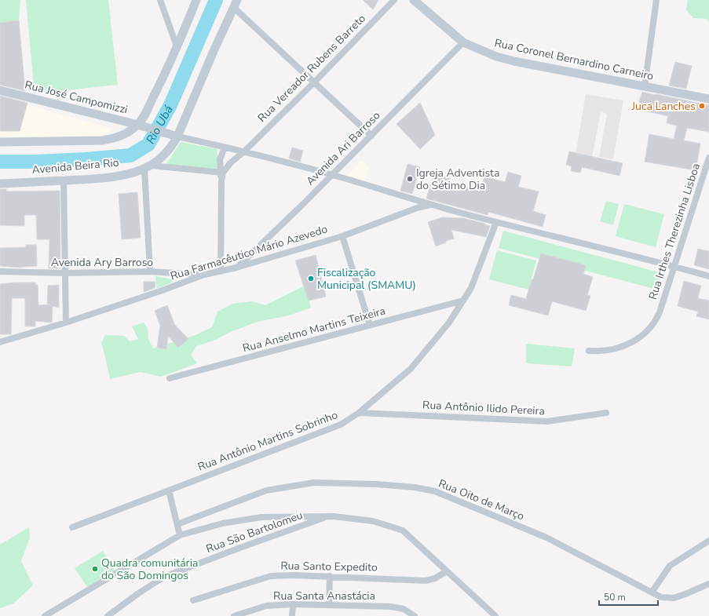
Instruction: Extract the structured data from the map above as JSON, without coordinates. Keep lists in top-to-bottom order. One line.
{"streets":{"main road":["Rua Coronel Bernardino Carneiro","Rua José Campomizzi","Avenida Beira Rio"],"street":["Rua Vereador Rubens Barreto","Avenida Ari Barroso","Rua Irthes Therezinha Lisboa","Rua Farmacêutico Mário Azevedo","Avenida Ary Barroso","Rua Anselmo Martins Teixeira","Rua Antônio Ilido Pereira","Rua Antônio Martins Sobrinho","Rua Oito de Março","Rua São Bartolomeu","Rua Santo Expedito","Rua Santa Anastácia"]},"crossings":[["Rua Coronel Bernardino Carneiro","Avenida Ari Barroso"],["Rua José Campomizzi","Avenida Beira Rio"],["Avenida Ari Barroso","Rua Farmacêutico Mário Azevedo"],["Rua Farmacêutico Mário Azevedo","Avenida Ary Barroso"],["Rua Anselmo Martins Teixeira","Rua Antônio Martins Sobrinho"],["Rua Antônio Ilido Pereira","Rua Antônio Martins Sobrinho"]],"water":["Rio Ubá"],"places":["Juca Lanches","Igreja Adventista do Sétimo Dia","Fiscalização Municipal (SMAMU)","Quadra comunitária do São Domingos"],"scale_bar":"50 m"}
